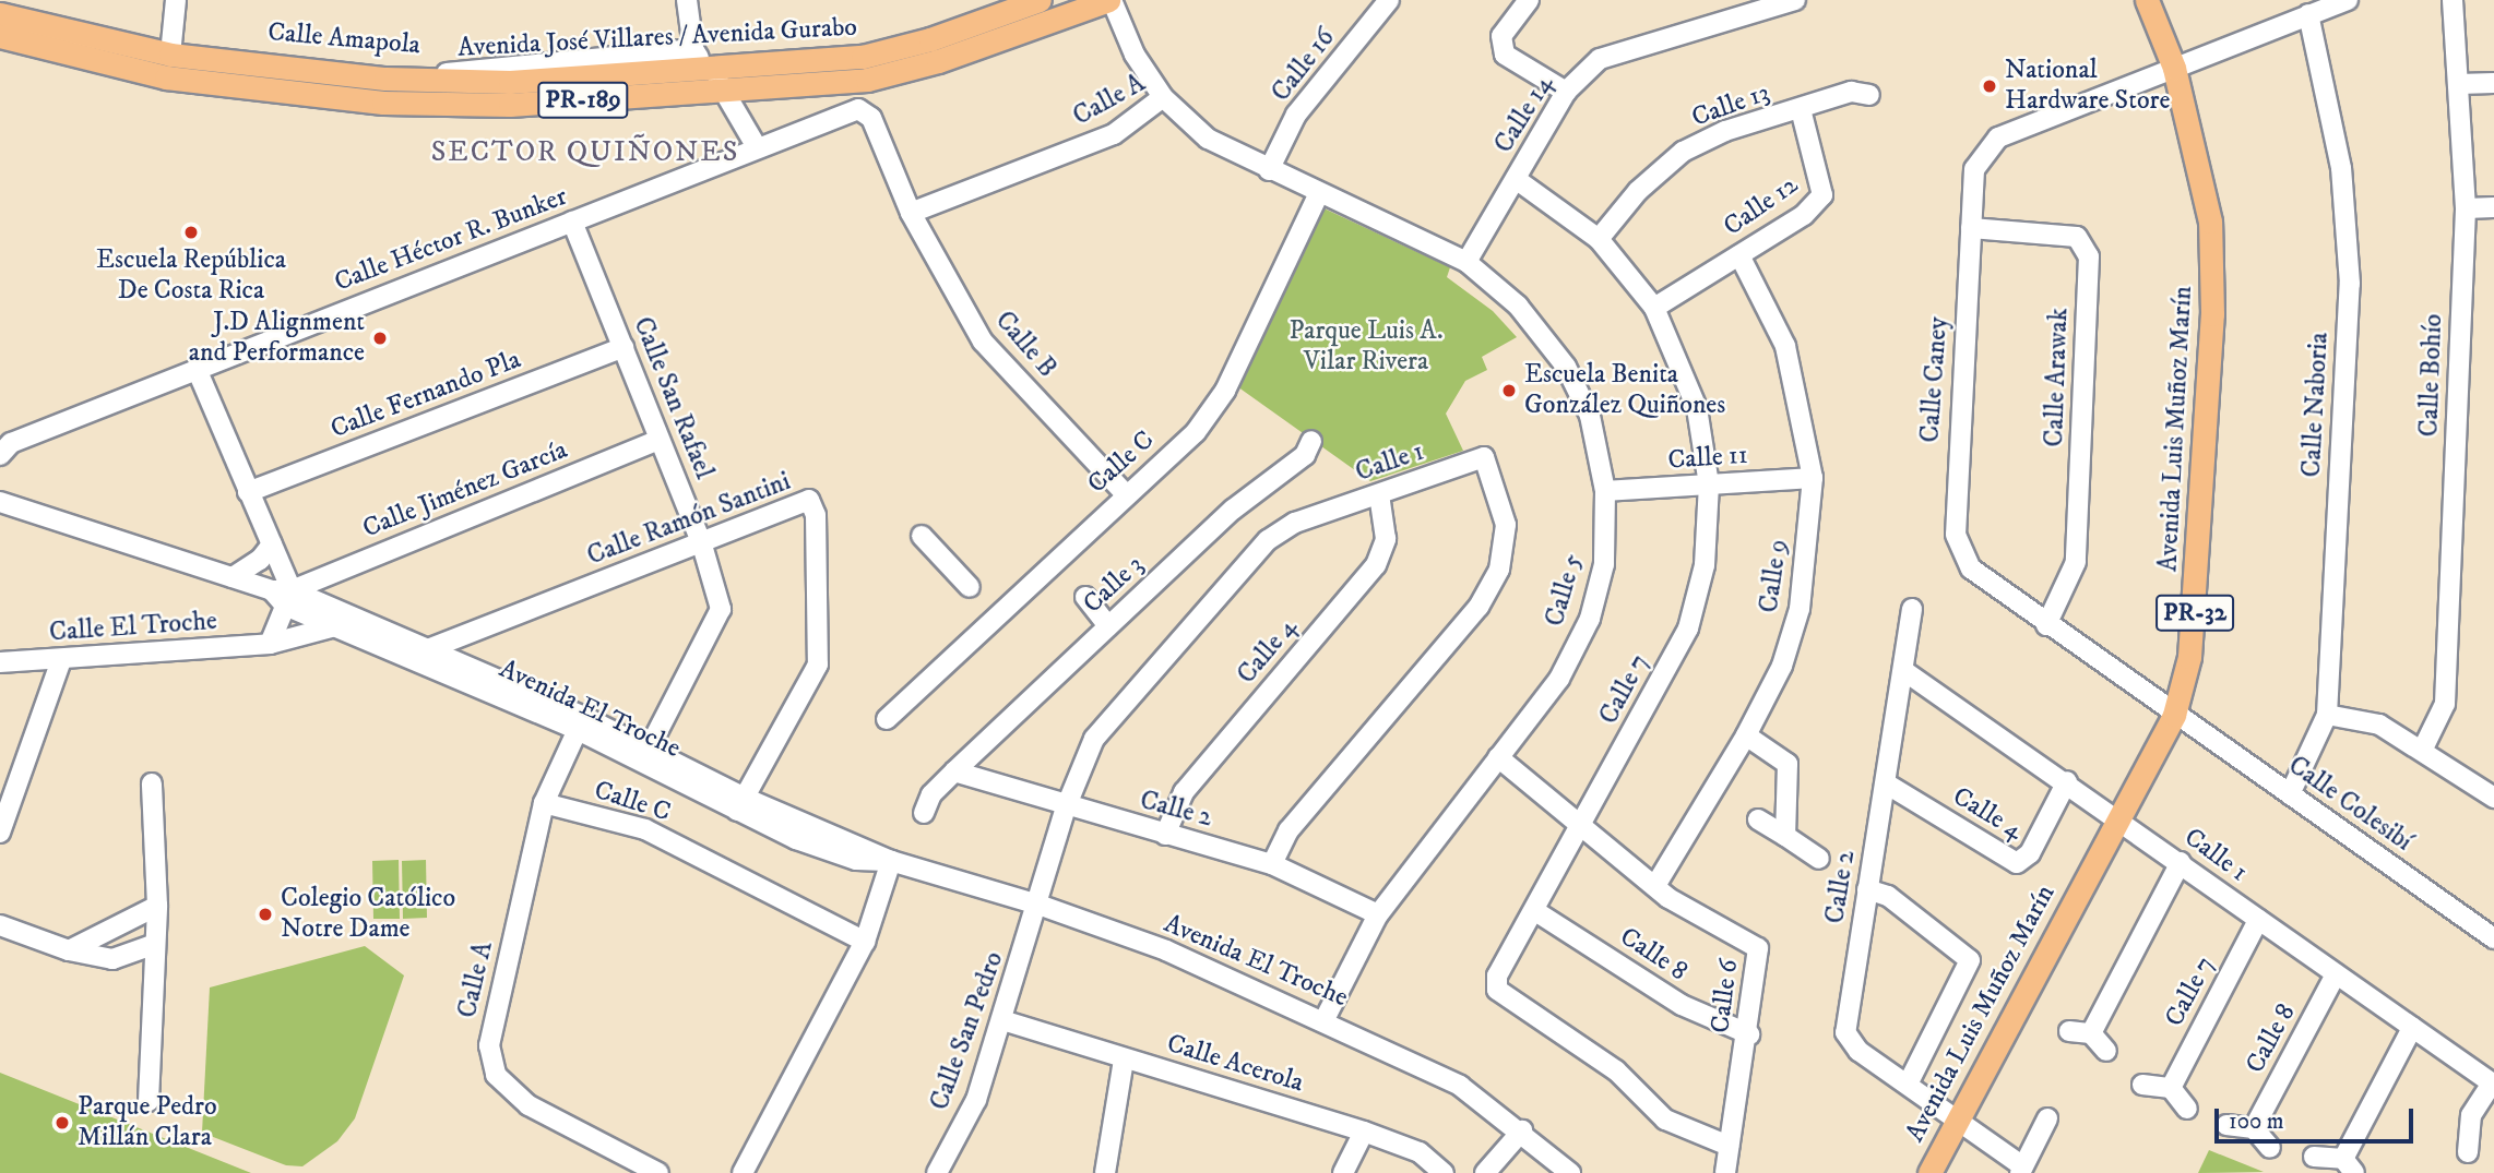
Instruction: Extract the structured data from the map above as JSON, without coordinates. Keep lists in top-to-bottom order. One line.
{"streets":{"main road":["Avenida José Villares / Avenida Gurabo","PR-189","Avenida Luis Muñoz Marín","PR-32"],"street":["Calle Amapola","Calle 16","Calle A","Calle 13","Calle 14","Calle 12","Calle Héctor R. Bunker","Calle B","Calle Bohío","Calle Arawak","Calle Caney","Calle Fernando Pla","Calle San Rafael","Calle Naboria","Calle 11","Calle C","Calle 1","Calle Jiménez García","Calle Ramón Santini","Calle 9","Calle 3","Calle 5","Calle El Troche","Calle 4","Calle 7","Avenida El Troche","Calle Colesibí","Calle 2","Calle 8","Calle 6","Calle San Pedro","Calle Acerola"]},"crossings":[["Avenida José Villares / Avenida Gurabo","Calle Amapola"],["Calle 16","Calle A"],["Calle A","Calle Héctor R. Bunker"],["Calle A","Calle B"],["Calle A","Calle C"],["Calle A","Calle 5"],["Calle A","Avenida El Troche"],["Calle 13","Calle 12"],["Calle 13","Calle 7"],["Calle 14","Calle 5"],["Calle 14","Calle 7"],["Calle 12","Calle 9"],["Calle 12","Calle 7"],["Calle Héctor R. Bunker","Calle B"],["Calle Héctor R. Bunker","Calle San Rafael"],["Calle B","Calle C"],["Calle Arawak","Calle Caney"],["Calle Caney","Calle Naboria"],["Calle Caney","Avenida Luis Muñoz Marín"],["Calle Caney","Calle Colesibí"],["Calle Fernando Pla","Calle San Rafael"],["Calle San Rafael","Calle Jiménez García"],["Calle San Rafael","Calle Ramón Santini"],["Calle San Rafael","Avenida El Troche"],["Calle Naboria","Calle Colesibí"],["Avenida Luis Muñoz Marín","Calle 1"],["Avenida Luis Muñoz Marín","Calle Colesibí"],["Avenida Luis Muñoz Marín","Calle 2"],["Calle 11","Calle 9"],["Calle 11","Calle 5"],["Calle 11","Calle 7"],["Calle C","Calle 5"],["Calle 1","Calle 4"],["Calle 1","Calle 7"],["Calle 1","Avenida El Troche"],["Calle 1","Calle 2"],["Calle 1","Calle 8"],["Calle 1","Calle San Pedro"],["Calle Jiménez García","Avenida El Troche"],["Calle Ramón Santini","Avenida El Troche"],["Calle 9","Calle 6"],["Calle 3","Calle 2"],["Calle 5","Avenida El Troche"],["Calle 5","Calle 2"],["Calle 5","Calle 6"],["Calle El Troche","Avenida El Troche"],["Calle 4","Calle 2"],["Calle 7","Calle 8"],["Calle 7","Calle 6"],["Avenida El Troche","Calle San Pedro"],["Calle 8","Calle 6"],["Calle San Pedro","Calle Acerola"]],"districts":["SECTOR QUIÑONES"],"parks":["Parque Luis A. Vilar Rivera"],"places":["National Hardware Store","Escuela República De Costa Rica","J.D Alignment and Performance","Escuela Benita González Quiñones","Colegio Católico Notre Dame","Parque Pedro Millán Clara"],"scale_bar":"100 m"}
